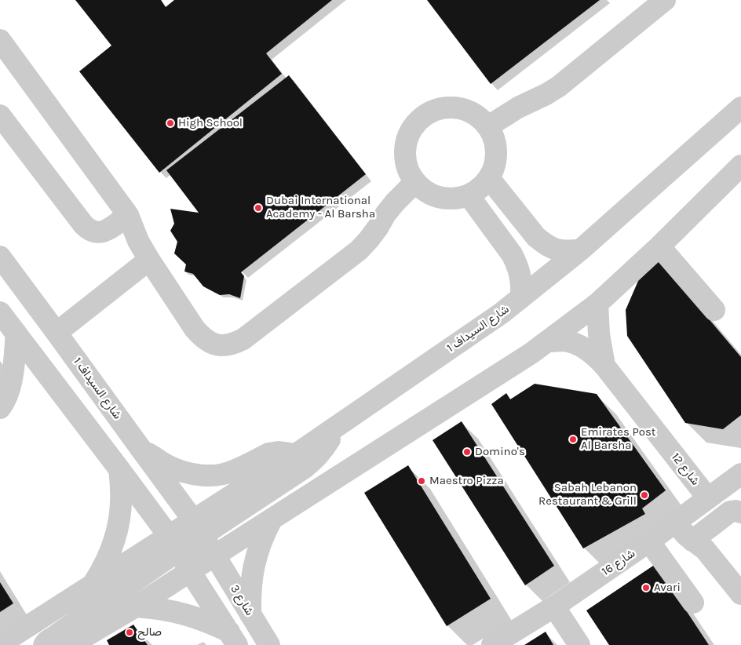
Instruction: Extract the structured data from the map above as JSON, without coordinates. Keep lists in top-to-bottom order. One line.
{"streets":{"street":["شارع السيداف 1","شارع 12","شارع 16","شارع 3"]},"crossings":[["شارع السيداف 1","شارع 3"],["شارع 12","شارع 16"]],"places":["High School","Dubai International Academy - Al Barsha","Emirates Post Al Barsha","Domino's","Maestro Pizza","Sabah Lebanon Restaurant & Grill","Avari","صالح"]}
